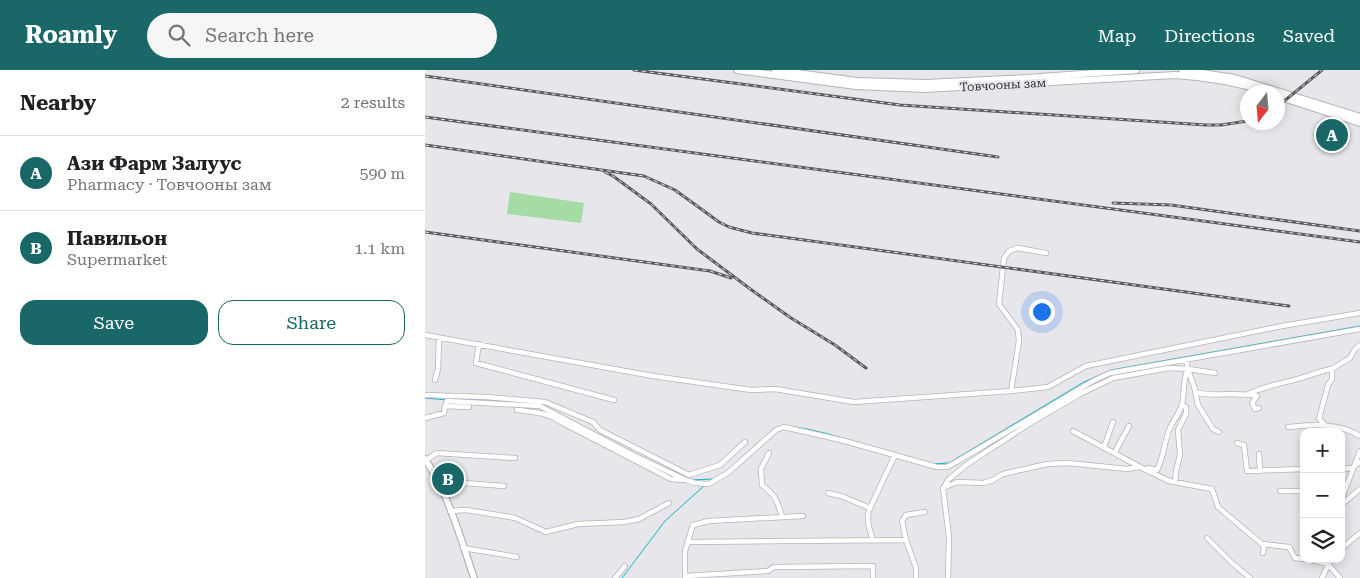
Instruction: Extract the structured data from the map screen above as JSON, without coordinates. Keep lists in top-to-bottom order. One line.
{"streets":{"highway":["Товчооны зам"]},"north":"bottom","page":{"header":"Roamly","search":"Search here","nav":["Map","Directions","Saved"],"heading":["Nearby","2 results"],"pins":["A","B"],"list":[{"mark":"A","name":"Ази Фарм Залуус","note":"Pharmacy · Товчооны зам","value":"590 m"},{"mark":"B","name":"Павильон","note":"Supermarket","value":"1.1 km"}],"buttons":["Save","Share"],"map_buttons":["+","−"]}}
